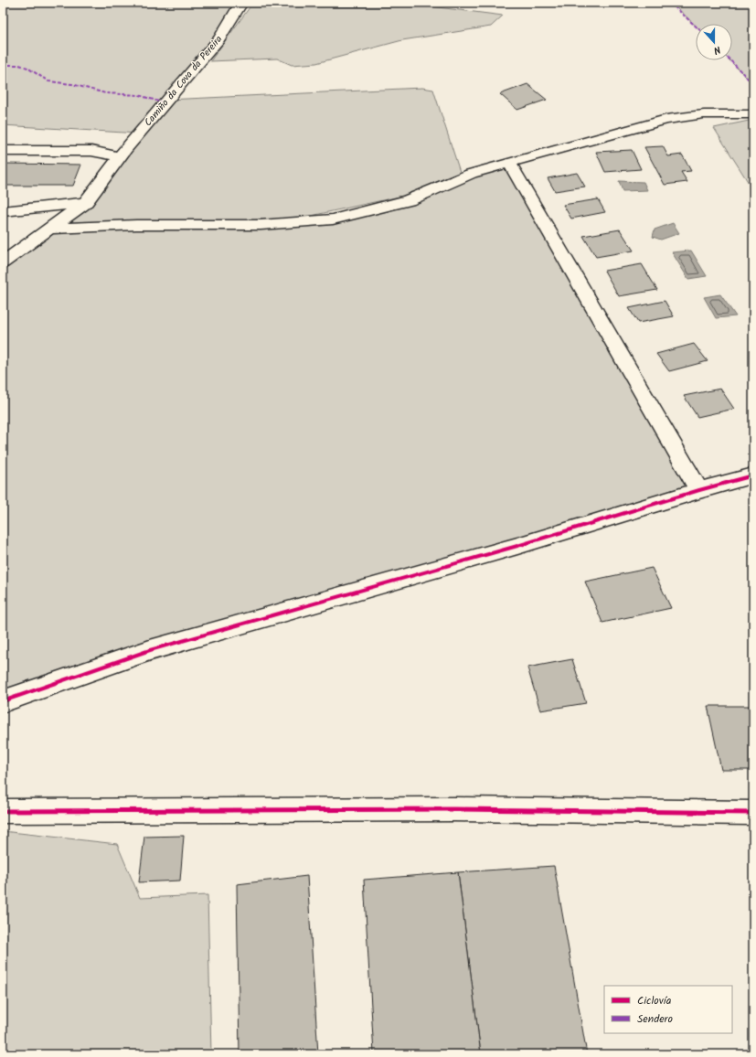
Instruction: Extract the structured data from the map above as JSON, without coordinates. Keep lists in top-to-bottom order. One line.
{"streets":{"street":["Camiño da Cova da Pereira"]},"legend":["Ciclovía","Sendero"],"north":"bottom"}
